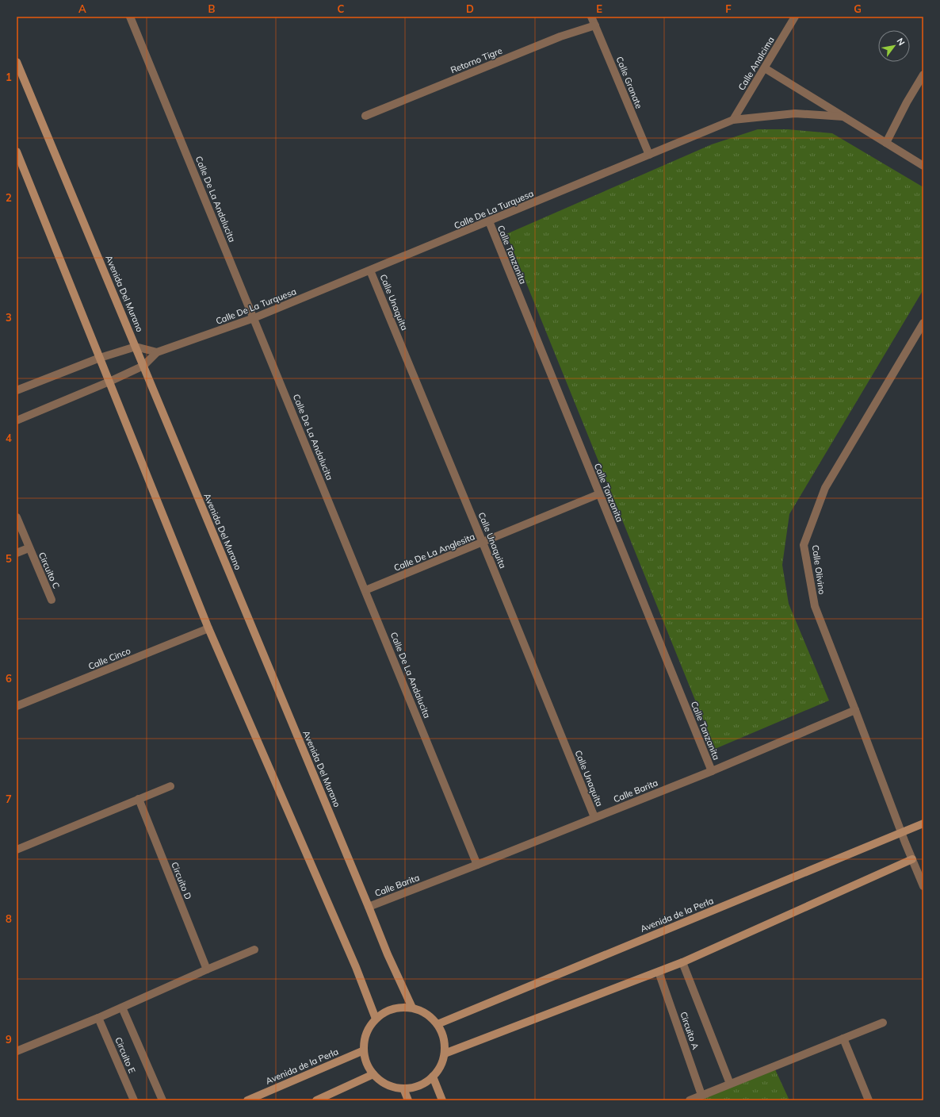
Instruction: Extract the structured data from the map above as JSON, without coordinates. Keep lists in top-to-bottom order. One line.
{"streets":{"street":["Retorno Tigre","Calle Analcima","Calle Granate","Calle De La Andalucita","Calle De La Turquesa","Calle Tanzanita","Avenida Del Murano","Calle Unaquita","Calle De La Anglesita","Calle Olivino","Circuito C","Calle Cinco","Calle Barita","Circuito D","Avenida de la Perla","Circuito A","Circuito E"]},"crossings":[["Retorno Tigre","Calle Granate"],["Calle Analcima","Calle De La Turquesa"],["Calle Granate","Calle De La Turquesa"],["Calle De La Andalucita","Calle De La Turquesa"],["Calle De La Andalucita","Calle De La Anglesita"],["Calle De La Andalucita","Calle Barita"],["Calle De La Turquesa","Calle Tanzanita"],["Calle De La Turquesa","Avenida Del Murano"],["Calle De La Turquesa","Calle Unaquita"],["Calle Tanzanita","Calle De La Anglesita"],["Calle Tanzanita","Calle Barita"],["Avenida Del Murano","Calle Barita"],["Avenida Del Murano","Avenida de la Perla"],["Calle Unaquita","Calle De La Anglesita"],["Calle Unaquita","Calle Barita"],["Calle Olivino","Calle Barita"],["Calle Olivino","Avenida de la Perla"]],"north":"top right","grid":{"columns":["A","B","C","D","E","F","G"],"rows":["1","2","3","4","5","6","7","8","9"]}}
